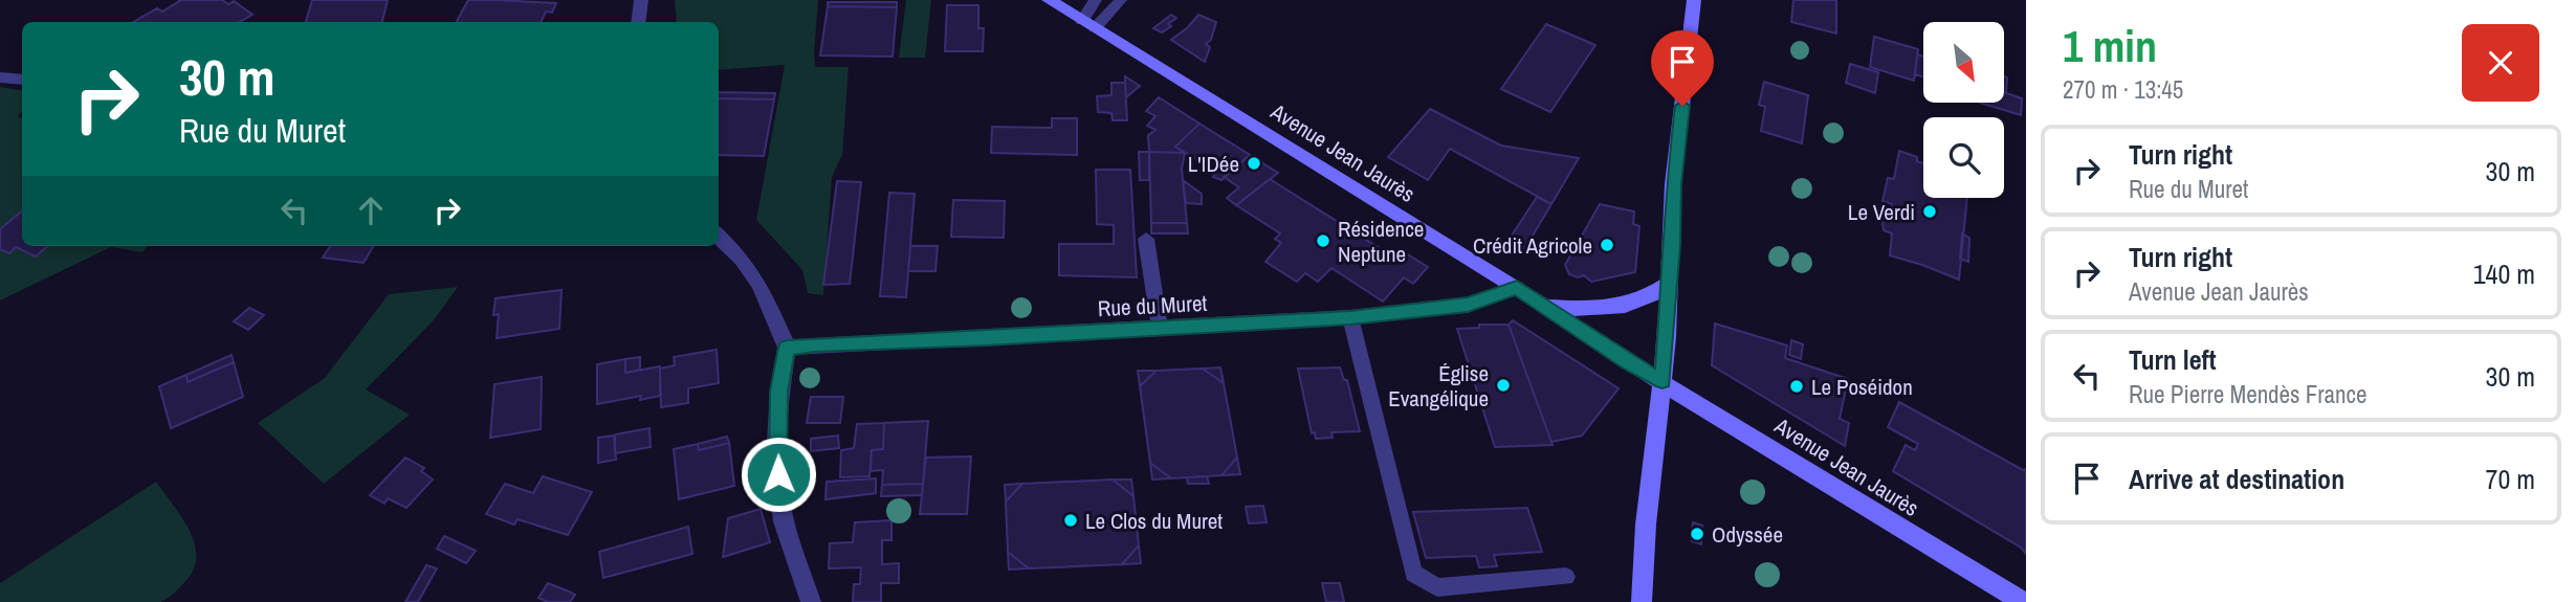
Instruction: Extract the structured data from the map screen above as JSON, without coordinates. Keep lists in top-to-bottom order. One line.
{"streets":{"main road":["Avenue Jean Jaurès"],"street":["Rue du Muret"]},"crossings":[["Avenue Jean Jaurès","Rue du Muret"]],"places":["L'IDée","Le Verdi","Résidence Neptune","Crédit Agricole","Église Evangélique","Le Poséidon","Le Clos du Muret","Odyssée"],"north":"bottom right","page":{"heading":["1 min","270 m · 13:45"],"turn":["30 m","Rue du Muret"],"list":[{"name":"Turn right","note":"Rue du Muret","value":"30 m"},{"name":"Turn right","note":"Avenue Jean Jaurès","value":"140 m"},{"name":"Turn left","note":"Rue Pierre Mendès France","value":"30 m"},{"name":"Arrive at destination","value":"70 m"}]}}
